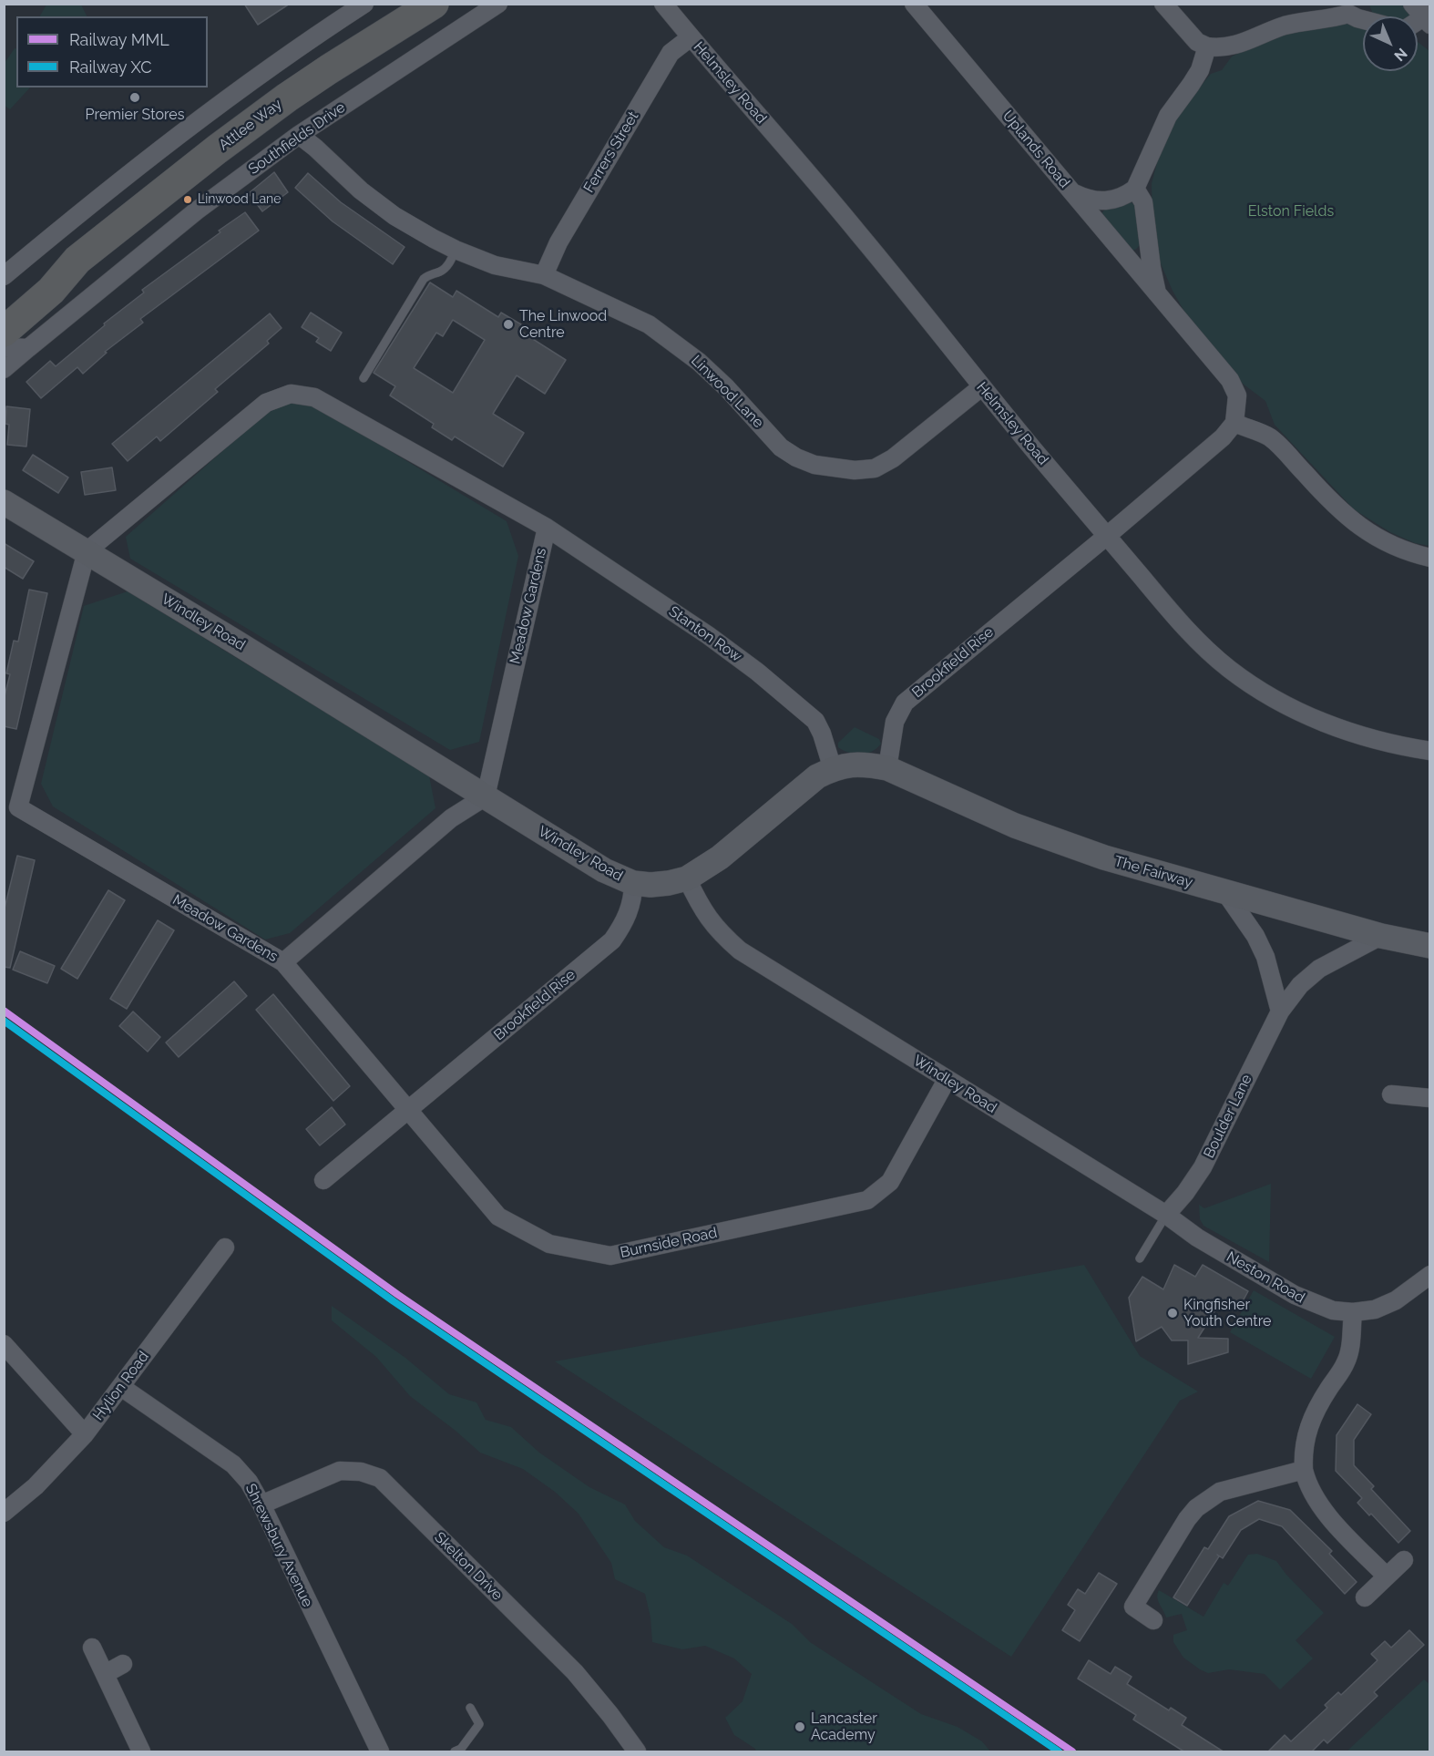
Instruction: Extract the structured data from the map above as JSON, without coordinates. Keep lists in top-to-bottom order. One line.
{"streets":{"highway":["Attlee Way"],"street":["Helmsley Road","Southfields Drive","Uplands Road","Ferrers Street","Linwood Lane","Meadow Gardens","Windley Road","Stanton Row","Brookfield Rise","The Fairway","Boulder Lane","Burnside Road","Neston Road","Hylion Road","Shrewsbury Avenue","Skelton Drive"]},"crossings":[["Helmsley Road","Ferrers Street"],["Helmsley Road","Linwood Lane"],["Helmsley Road","Brookfield Rise"],["Attlee Way","Southfields Drive"],["Southfields Drive","Linwood Lane"],["Ferrers Street","Linwood Lane"],["Meadow Gardens","Windley Road"],["Meadow Gardens","Stanton Row"],["Meadow Gardens","Burnside Road"],["Windley Road","Brookfield Rise"],["Windley Road","Boulder Lane"],["Windley Road","Burnside Road"],["Windley Road","Neston Road"],["Brookfield Rise","The Fairway"],["Brookfield Rise","Burnside Road"],["The Fairway","Boulder Lane"],["Boulder Lane","Neston Road"],["Hylion Road","Shrewsbury Avenue"],["Shrewsbury Avenue","Skelton Drive"]],"parks":["Elston Fields"],"places":["Premier Stores","Linwood Lane","The Linwood Centre","Kingfisher Youth Centre","Lancaster Academy"],"lines":["rail line MML","rail line XC"],"legend":["Railway MML","Railway XC"],"north":"bottom right"}
